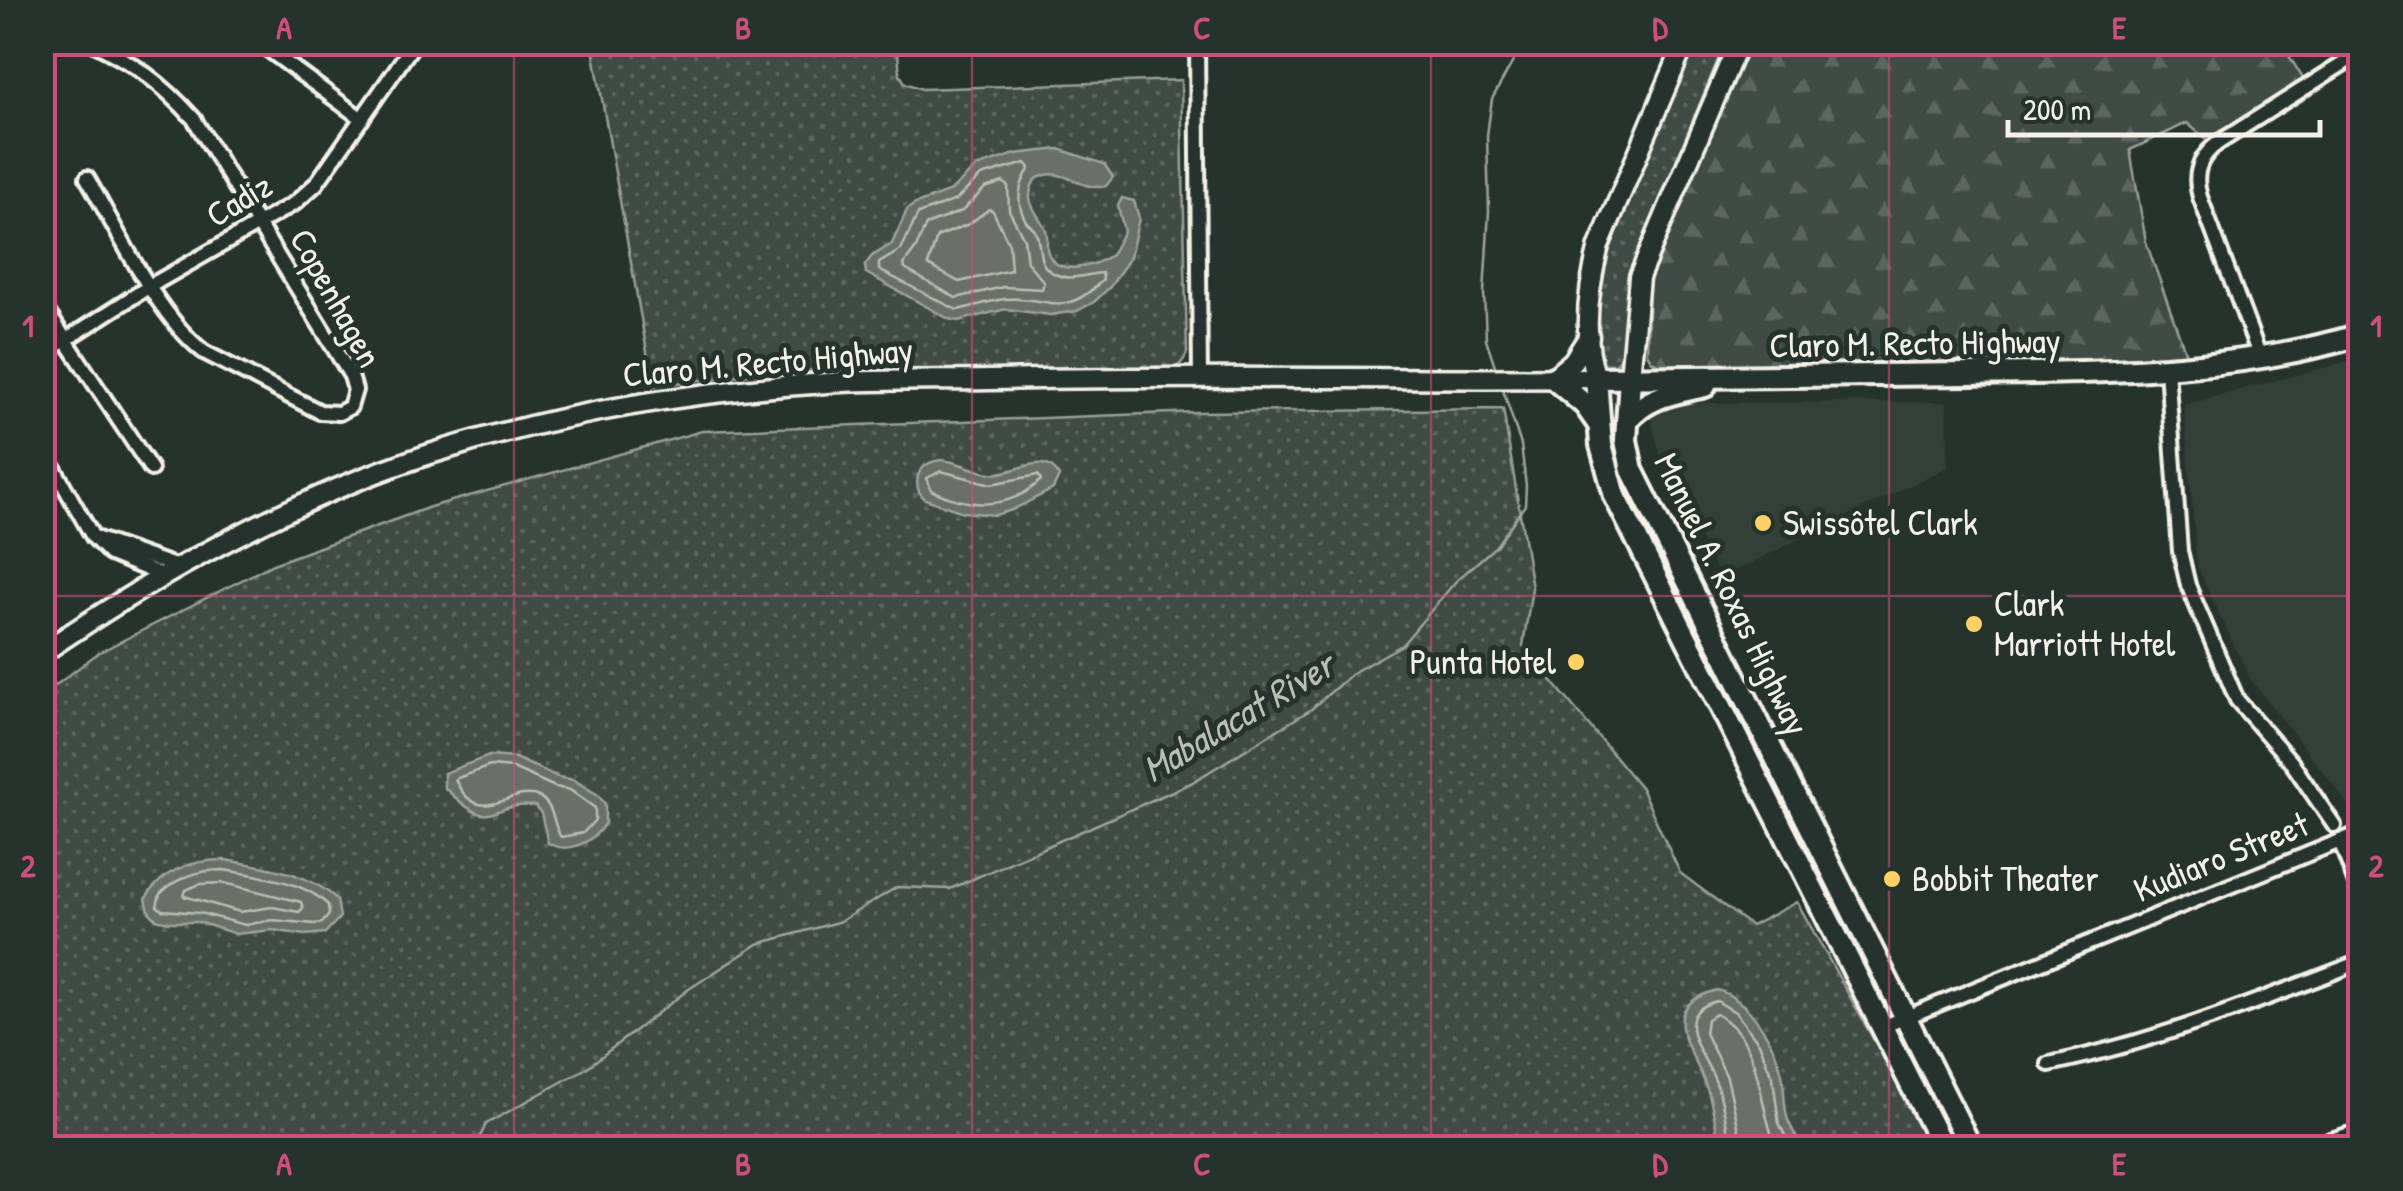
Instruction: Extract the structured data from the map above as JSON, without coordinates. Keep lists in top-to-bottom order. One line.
{"streets":{"main road":["Claro M. Recto Highway","Manuel A. Roxas Highway"],"street":["Cadiz","Copenhagen","Kudiaro Street"]},"crossings":[["Cadiz","Copenhagen"],["Claro M. Recto Highway","Manuel A. Roxas Highway"],["Manuel A. Roxas Highway","Kudiaro Street"]],"water":["Mabalacat River"],"places":["Swissôtel Clark","Clark Marriott Hotel","Punta Hotel","Bobbit Theater"],"scale_bar":"200 m","grid":{"columns":["A","B","C","D","E"],"rows":["1","2"]}}
